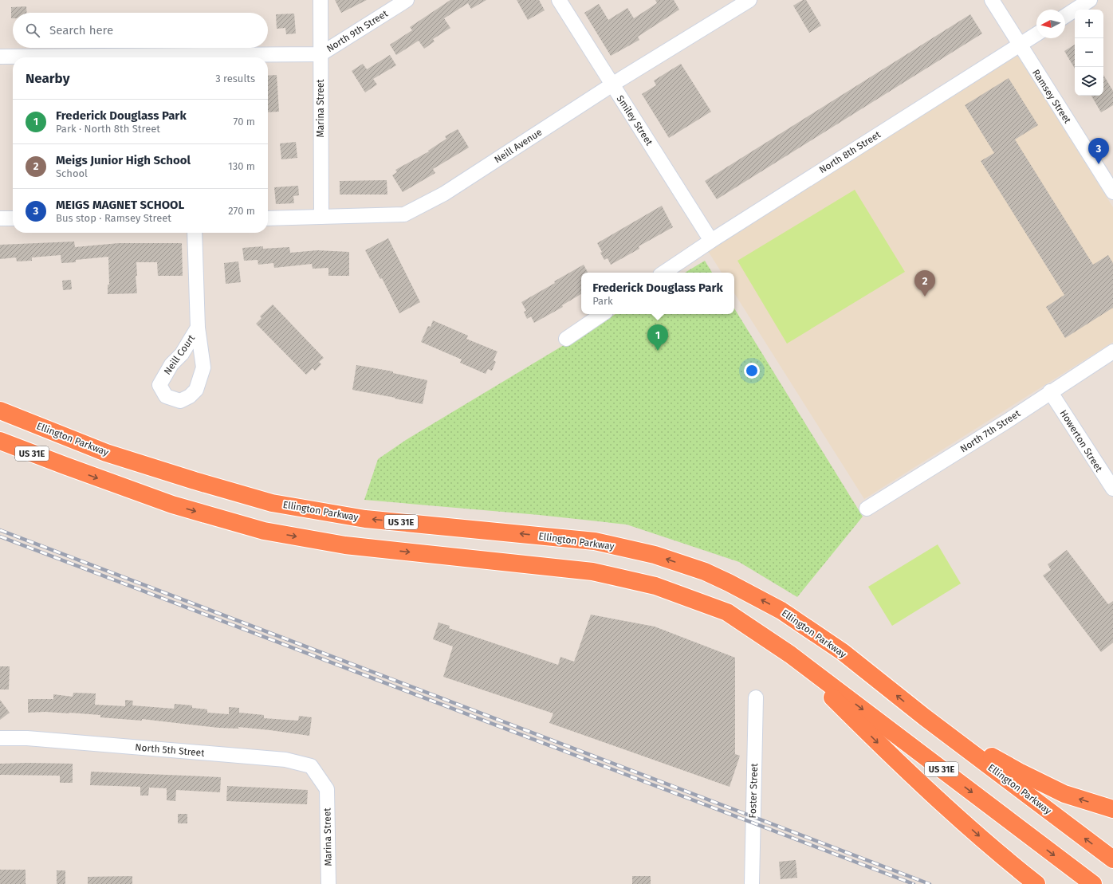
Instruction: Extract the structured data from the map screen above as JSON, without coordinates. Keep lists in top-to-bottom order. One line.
{"streets":{"highway":["Ellington Parkway","US 31E"],"street":["North 9th Street","Ramsey Street","Marina Street","Smiley Street","Neill Avenue","North 8th Street","Neill Court","North 7th Street","Howerton Street","North 5th Street","Foster Street"]},"crossings":[["North 9th Street","Marina Street"],["Ramsey Street","North 8th Street"],["Marina Street","Neill Avenue"],["Marina Street","North 5th Street"],["Smiley Street","Neill Avenue"],["Smiley Street","North 8th Street"],["North 7th Street","Howerton Street"]],"north":"left","page":{"map_buttons":["+","−"],"search":"Search here","heading":["Nearby","3 results"],"list":[{"mark":"1","name":"Frederick Douglass Park","note":"Park · North 8th Street","value":"70 m"},{"mark":"2","name":"Meigs Junior High School","note":"School","value":"130 m"},{"mark":"3","name":"MEIGS MAGNET SCHOOL","note":"Bus stop · Ramsey Street","value":"270 m"}],"pins":["3","2","1"],"popup":["Frederick Douglass Park","Park"]}}
